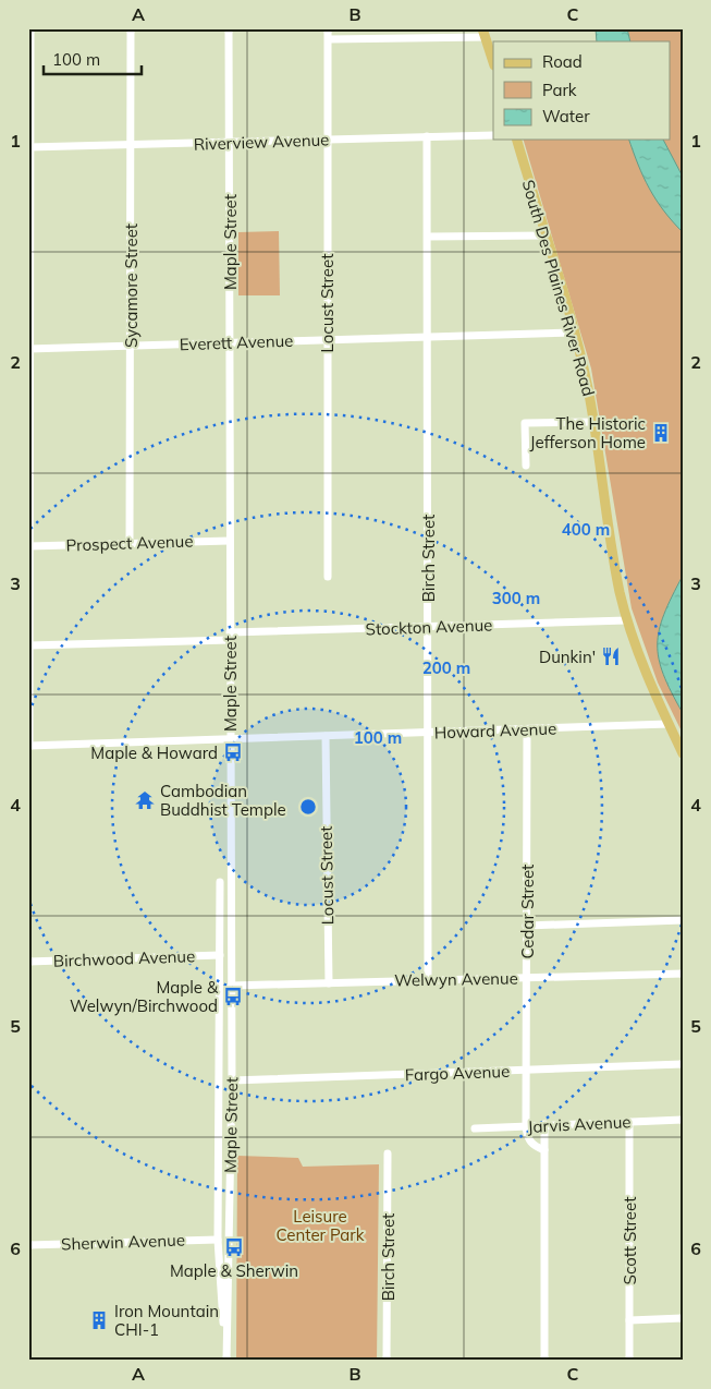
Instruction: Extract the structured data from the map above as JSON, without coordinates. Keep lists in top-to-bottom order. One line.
{"streets":{"main road":["South Des Plaines River Road"],"street":["Riverview Avenue","Maple Street","Sycamore Street","Locust Street","Everett Avenue","Prospect Avenue","Birch Street","Stockton Avenue","Howard Avenue","Cedar Street","Birchwood Avenue","Welwyn Avenue","Fargo Avenue","Jarvis Avenue","Scott Street","Sherwin Avenue"]},"crossings":[["Riverview Avenue","Maple Street"],["Riverview Avenue","Sycamore Street"],["Riverview Avenue","Locust Street"],["Riverview Avenue","Birch Street"],["Maple Street","Everett Avenue"],["Maple Street","Prospect Avenue"],["Maple Street","Stockton Avenue"],["Maple Street","Howard Avenue"],["Maple Street","Birchwood Avenue"],["Maple Street","Welwyn Avenue"],["Maple Street","Fargo Avenue"],["Maple Street","Sherwin Avenue"],["Sycamore Street","Everett Avenue"],["Sycamore Street","Prospect Avenue"],["South Des Plaines River Road","Everett Avenue"],["South Des Plaines River Road","Stockton Avenue"],["South Des Plaines River Road","Howard Avenue"],["Locust Street","Everett Avenue"],["Locust Street","Howard Avenue"],["Locust Street","Welwyn Avenue"],["Everett Avenue","Birch Street"],["Birch Street","Stockton Avenue"],["Birch Street","Howard Avenue"],["Birch Street","Welwyn Avenue"],["Howard Avenue","Cedar Street"],["Cedar Street","Welwyn Avenue"],["Cedar Street","Fargo Avenue"],["Cedar Street","Jarvis Avenue"],["Jarvis Avenue","Scott Street"]],"parks":["Leisure Center Park"],"places":{"building":["The Historic Jefferson Home","Iron Mountain CHI-1"],"restaurant":["Dunkin'"],"bus stop":["Maple & Howard","Maple & Welwyn/Birchwood","Maple & Sherwin"],"temple":["Cambodian Buddhist Temple"]},"legend":["Road","Park","Water"],"scale_bar":"100 m","grid":{"columns":["A","B","C"],"rows":["1","2","3","4","5","6"]},"rings":["400 m","300 m","200 m","100 m"]}
